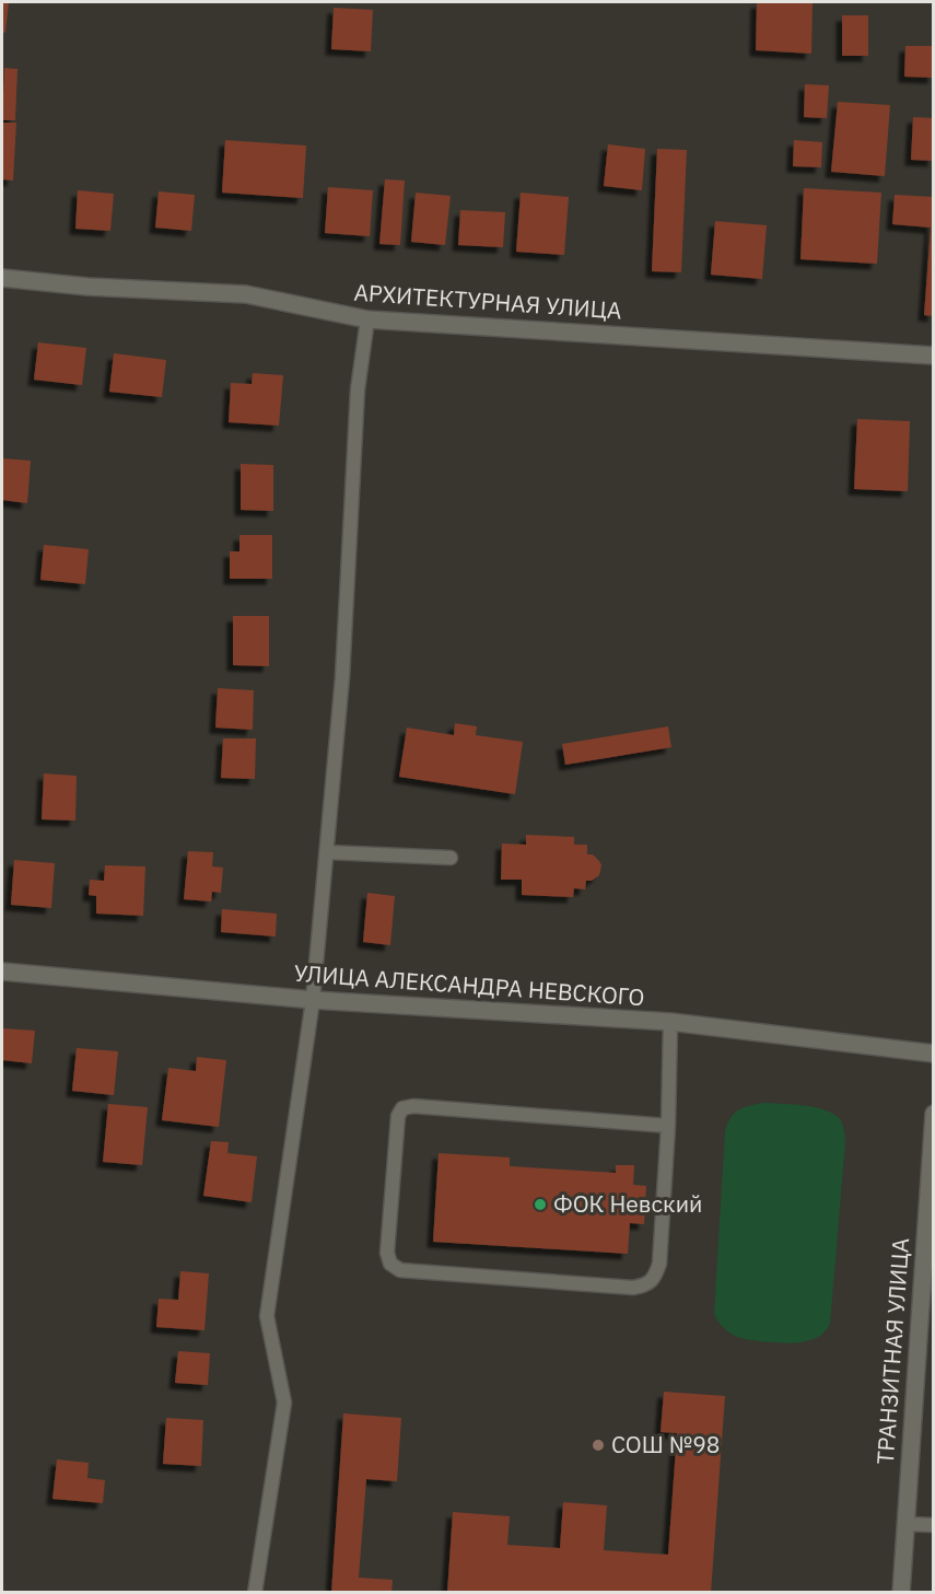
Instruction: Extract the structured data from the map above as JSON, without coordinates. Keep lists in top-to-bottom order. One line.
{"streets":{"street":["АРХИТЕКТУРНАЯ УЛИЦА","УЛИЦА АЛЕКСАНДРА НЕВСКОГО","ТРАНЗИТНАЯ УЛИЦА"]},"places":["ФОК Невский","СОШ №98"]}
